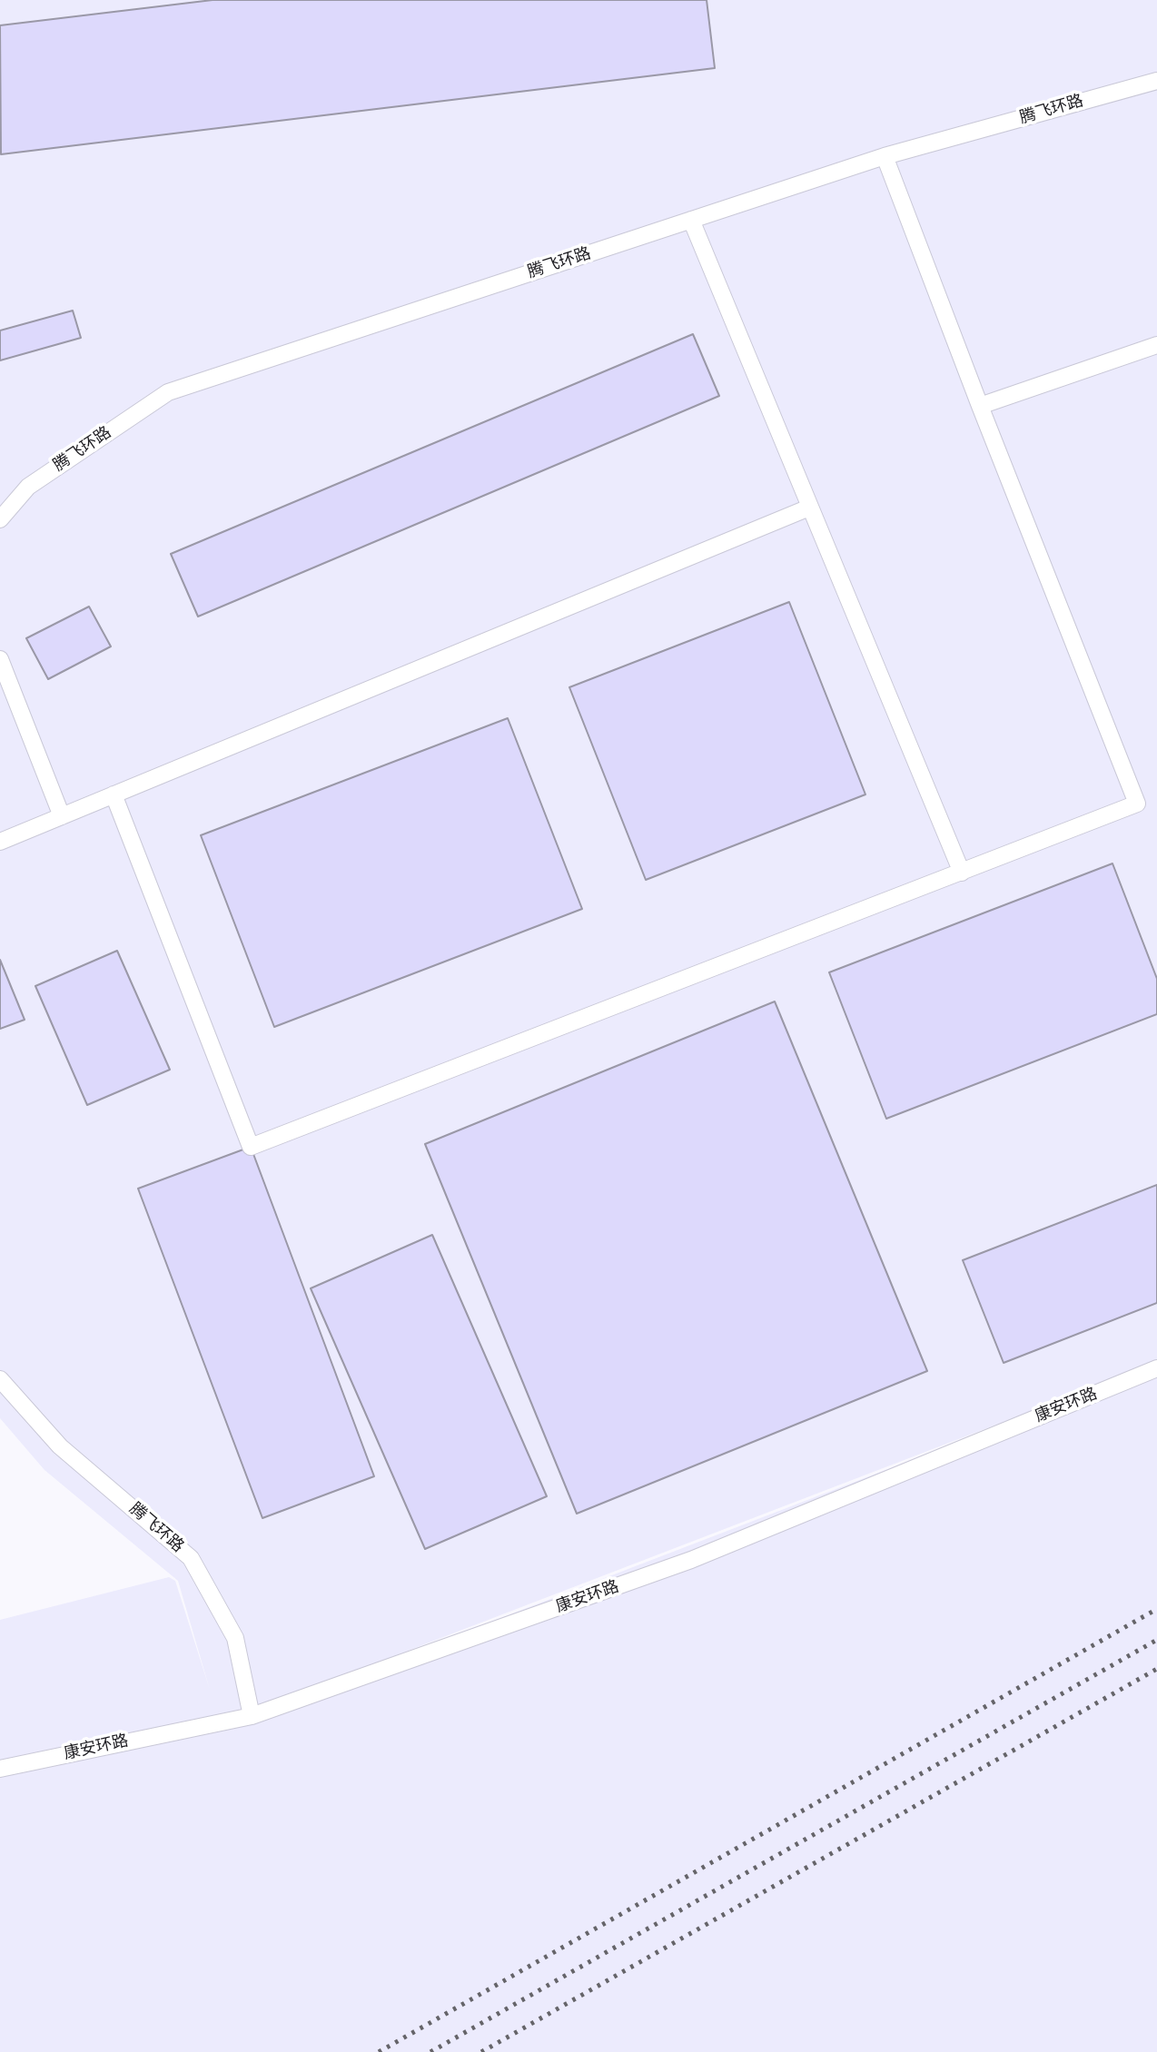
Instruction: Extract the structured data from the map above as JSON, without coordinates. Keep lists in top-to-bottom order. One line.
{"streets":{"lane":["腾飞环路","康安环路"]},"crossings":[["腾飞环路","康安环路"]]}
